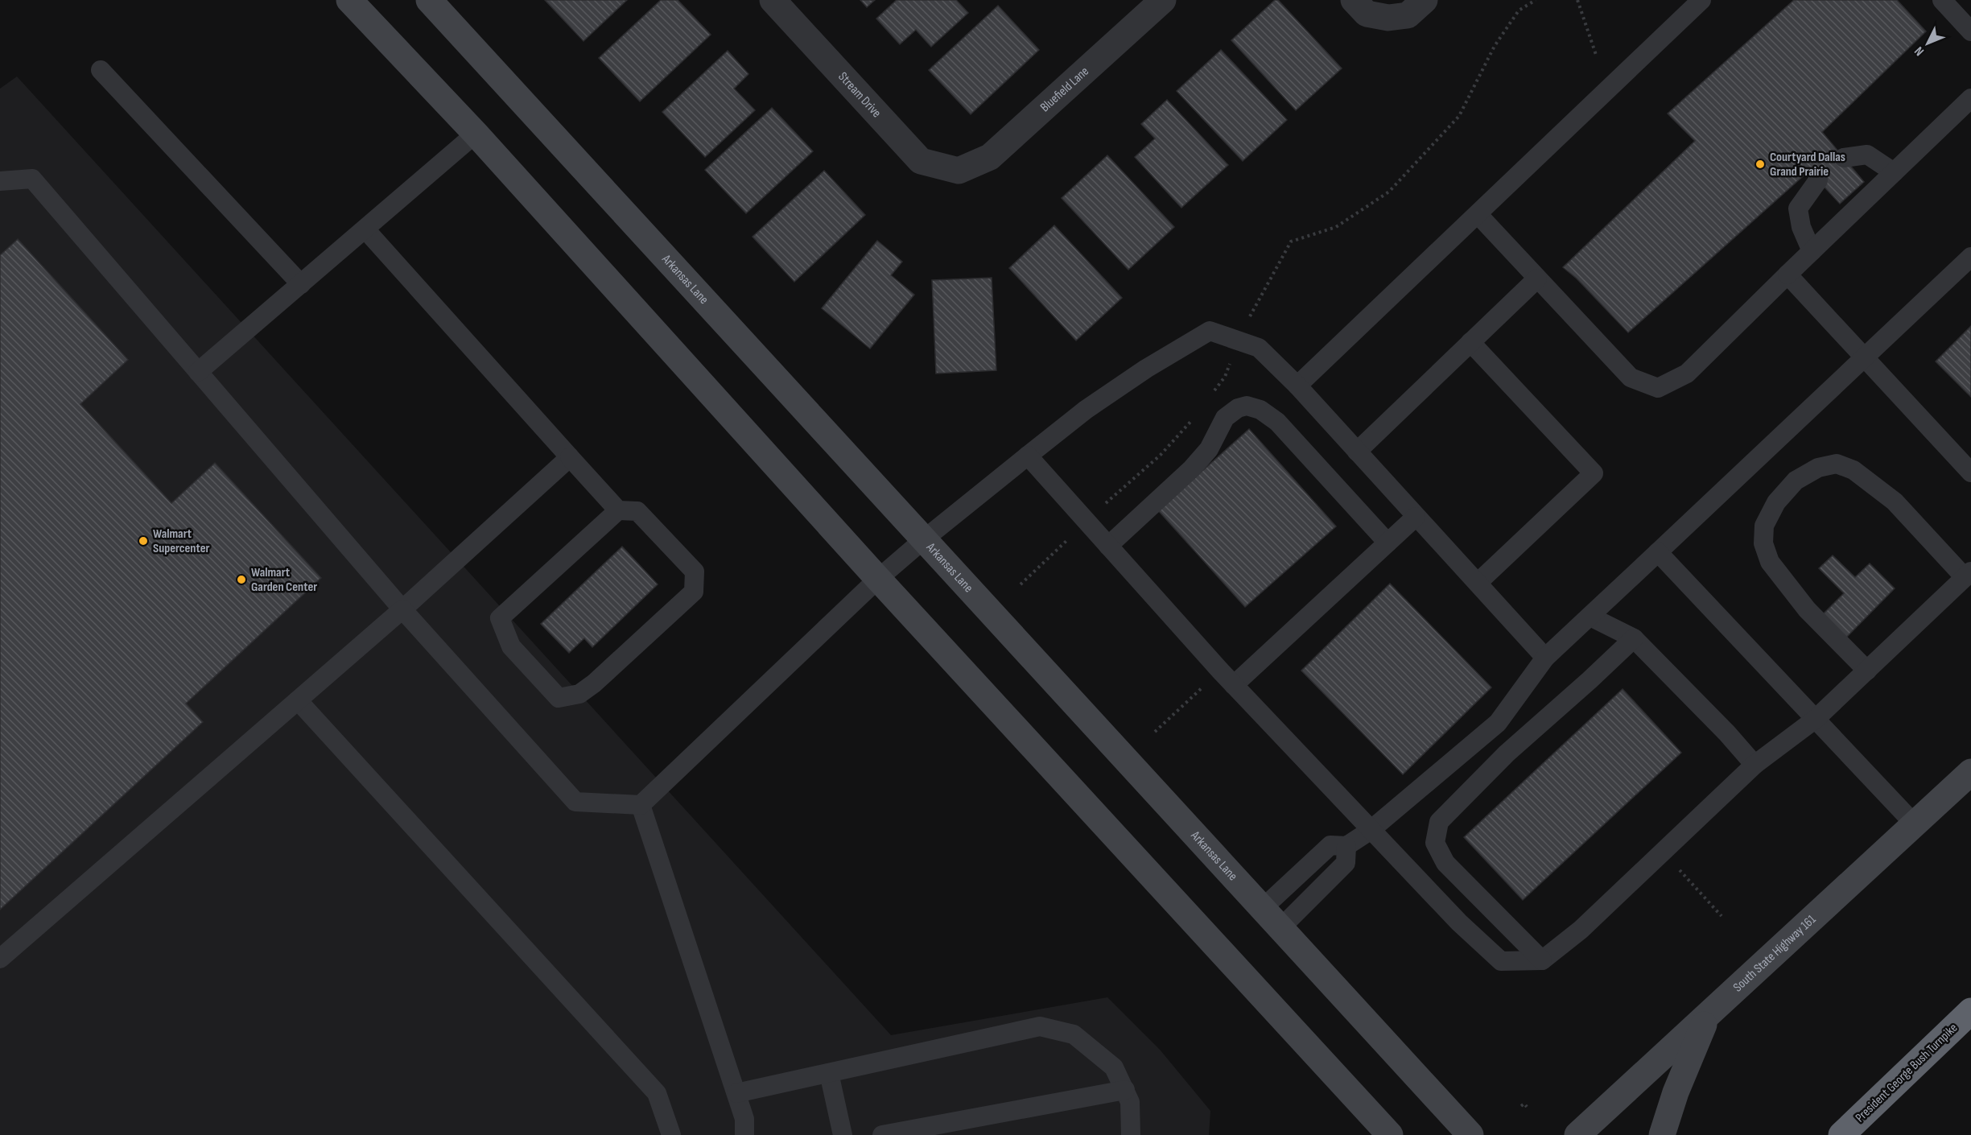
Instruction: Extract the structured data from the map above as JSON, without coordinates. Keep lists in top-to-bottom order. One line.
{"streets":{"highway":["President George Bush Turnpike"],"main road":["Arkansas Lane","South State Highway 161"],"street":["Bluefield Lane","Stream Drive"]},"crossings":[["Bluefield Lane","Stream Drive"]],"places":["Courtyard Dallas Grand Prairie","Walmart Supercenter","Walmart Garden Center"],"north":"bottom left"}
